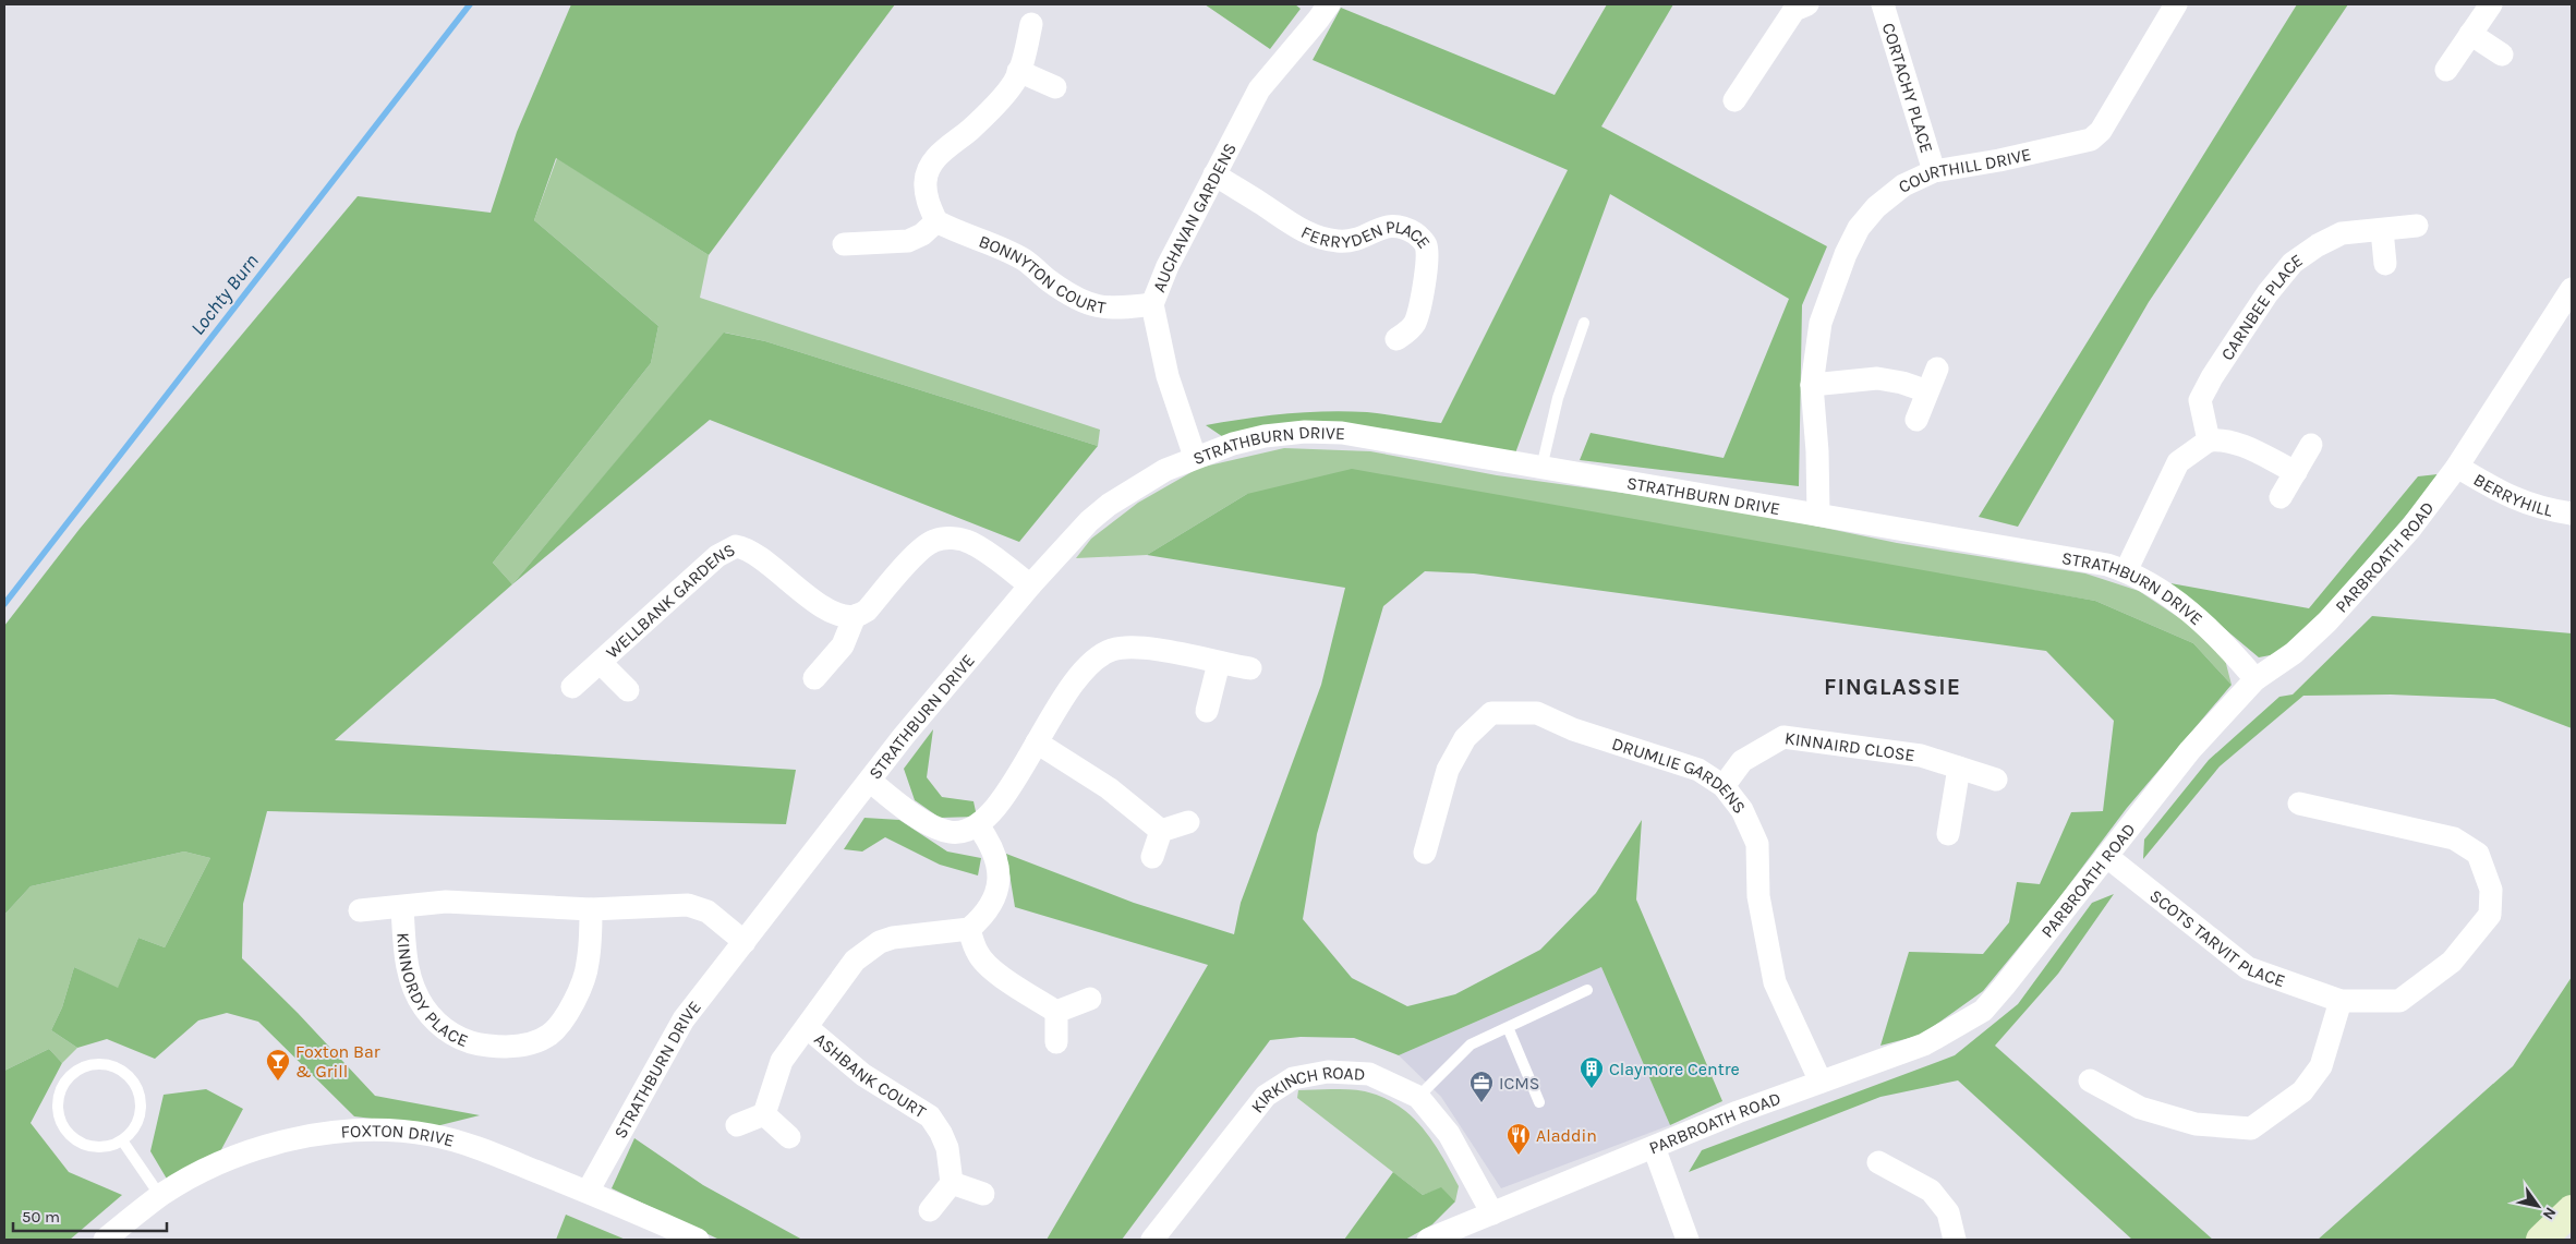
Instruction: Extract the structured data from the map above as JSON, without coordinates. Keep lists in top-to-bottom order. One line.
{"streets":{"street":["CORTACHY PLACE","COURTHILL DRIVE","AUCHAVAN GARDENS","FERRYDEN PLACE","BONNYTON COURT","CARNBEE PLACE","STRATHBURN DRIVE","BERRYHILL","PARBROATH ROAD","WELLBANK GARDENS","KINNAIRD CLOSE","DRUMLIE GARDENS","SCOTS TARVIT PLACE","KINNORDY PLACE","ASHBANK COURT","KIRKINCH ROAD","FOXTON DRIVE"]},"crossings":[["CORTACHY PLACE","COURTHILL DRIVE"],["COURTHILL DRIVE","STRATHBURN DRIVE"],["AUCHAVAN GARDENS","FERRYDEN PLACE"],["AUCHAVAN GARDENS","BONNYTON COURT"],["AUCHAVAN GARDENS","STRATHBURN DRIVE"],["STRATHBURN DRIVE","PARBROATH ROAD"],["STRATHBURN DRIVE","KINNORDY PLACE"],["STRATHBURN DRIVE","FOXTON DRIVE"],["BERRYHILL","PARBROATH ROAD"],["PARBROATH ROAD","DRUMLIE GARDENS"],["PARBROATH ROAD","SCOTS TARVIT PLACE"],["PARBROATH ROAD","KIRKINCH ROAD"],["KINNAIRD CLOSE","DRUMLIE GARDENS"]],"districts":["FINGLASSIE"],"water":["Lochty Burn"],"places":{"bar":["Foxton Bar & Grill"],"building":["Claymore Centre"],"office":["ICMS"],"restaurant":["Aladdin"]},"scale_bar":"50 m","north":"bottom right"}
